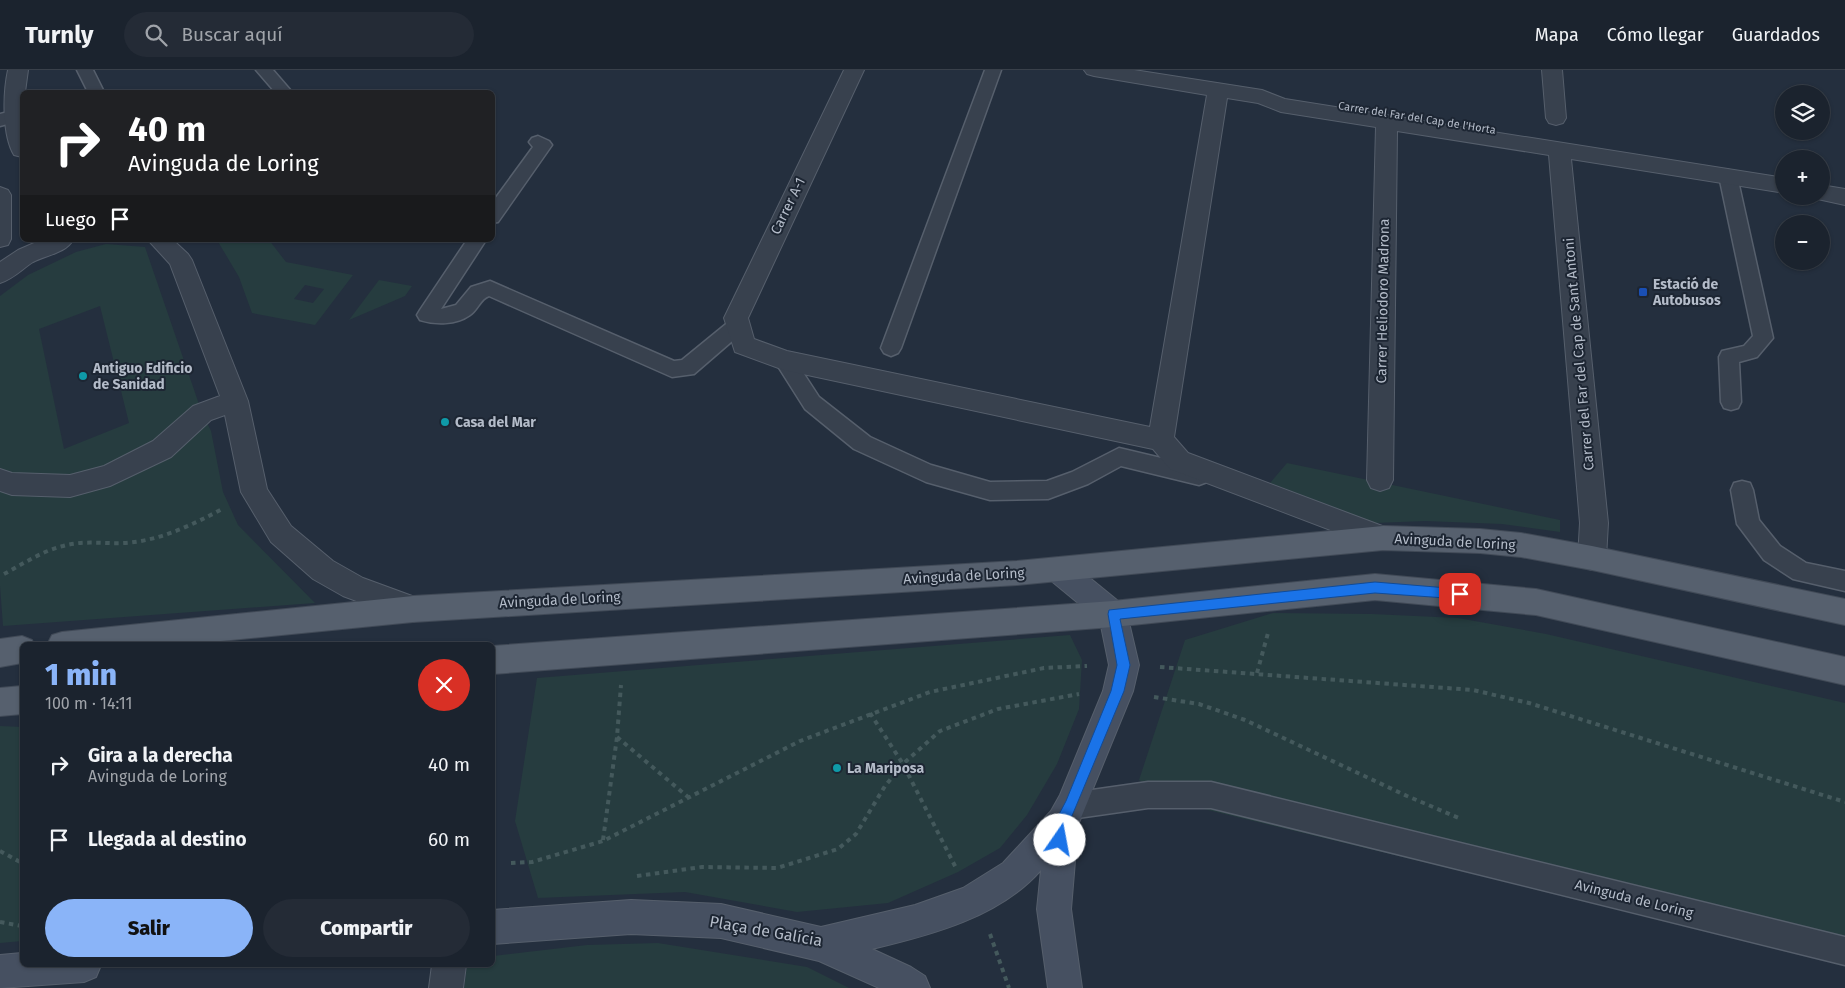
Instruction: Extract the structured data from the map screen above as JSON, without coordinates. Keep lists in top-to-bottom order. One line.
{"streets":{"main road":["Avinguda de Loring"],"street":["Carrer del Far del Cap de l'Horta","Carrer A-1","Carrer Heliodoro Madrona","Carrer del Far del Cap de Sant Antoni","Plaça de Galícia"]},"crossings":[["Carrer del Far del Cap de l'Horta","Carrer Heliodoro Madrona"],["Carrer del Far del Cap de l'Horta","Carrer del Far del Cap de Sant Antoni"],["Carrer del Far del Cap de Sant Antoni","Avinguda de Loring"],["Avinguda de Loring","Plaça de Galícia"]],"places":{"transit":["Estació de Autobusos"],"other":["Antiguo Edificio de Sanidad","Casa del Mar","La Mariposa"]},"page":{"header":"Turnly","search":"Buscar aquí","nav":["Mapa","Cómo llegar","Guardados"],"map_buttons":["+","−"],"turn":["40 m","Avinguda de Loring"],"then":"Luego","heading":["1 min","100 m · 14:11"],"list":[{"name":"Gira a la derecha","note":"Avinguda de Loring","value":"40 m"},{"name":"Llegada al destino","value":"60 m"}],"buttons":["Salir","Compartir"]}}
